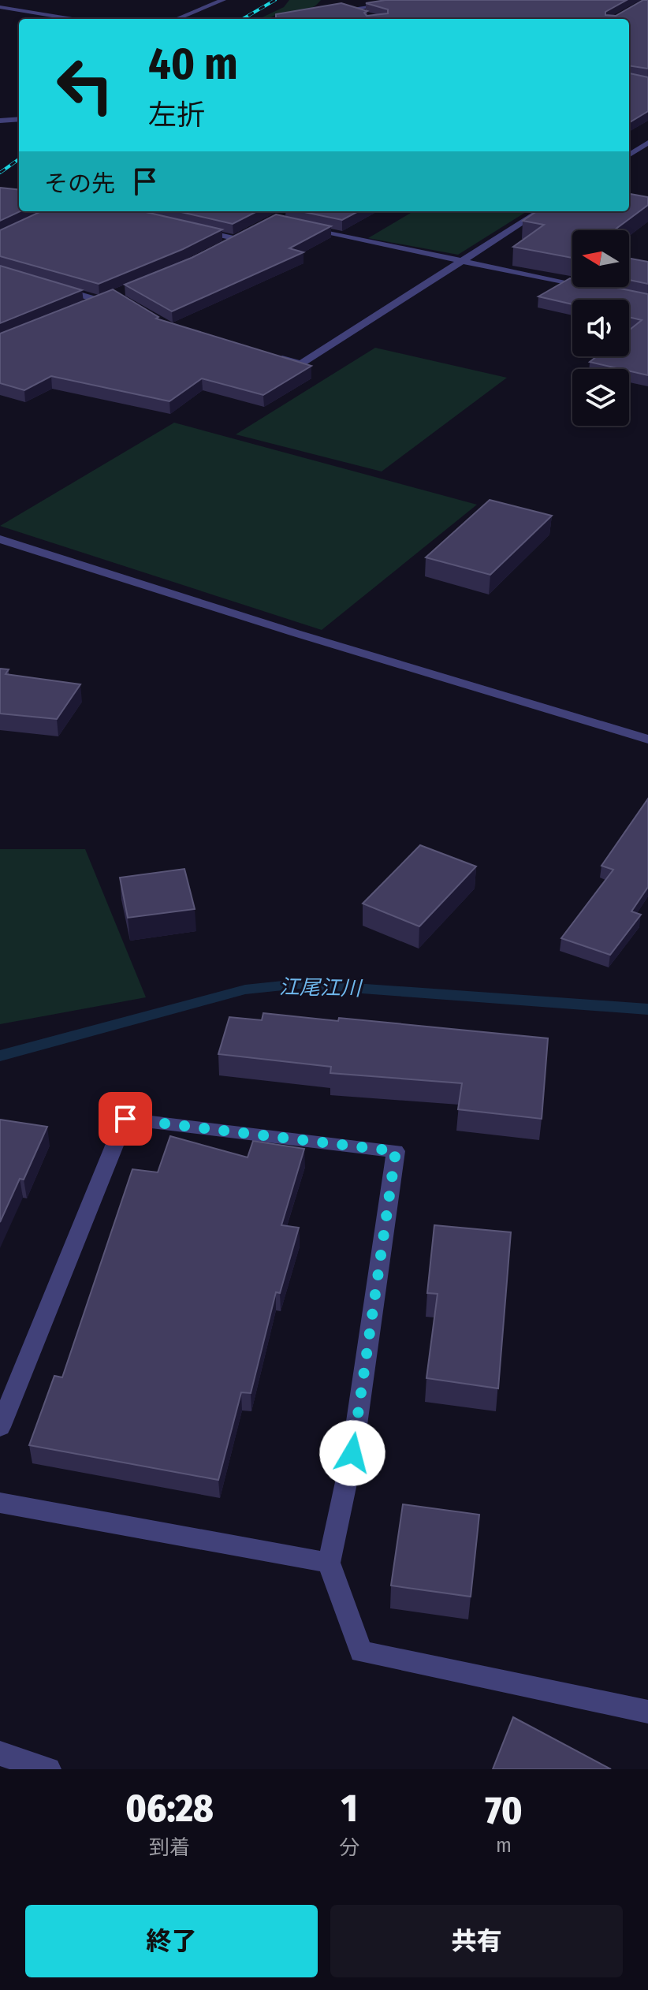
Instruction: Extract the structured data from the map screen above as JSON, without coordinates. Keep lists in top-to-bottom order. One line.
{"water":["江尾江川"],"north":"left","page":{"turn":["40 m","左折"],"then":"その先","eta":["06:28","到着","1","分","70","m"],"buttons":["終了","共有"]}}
